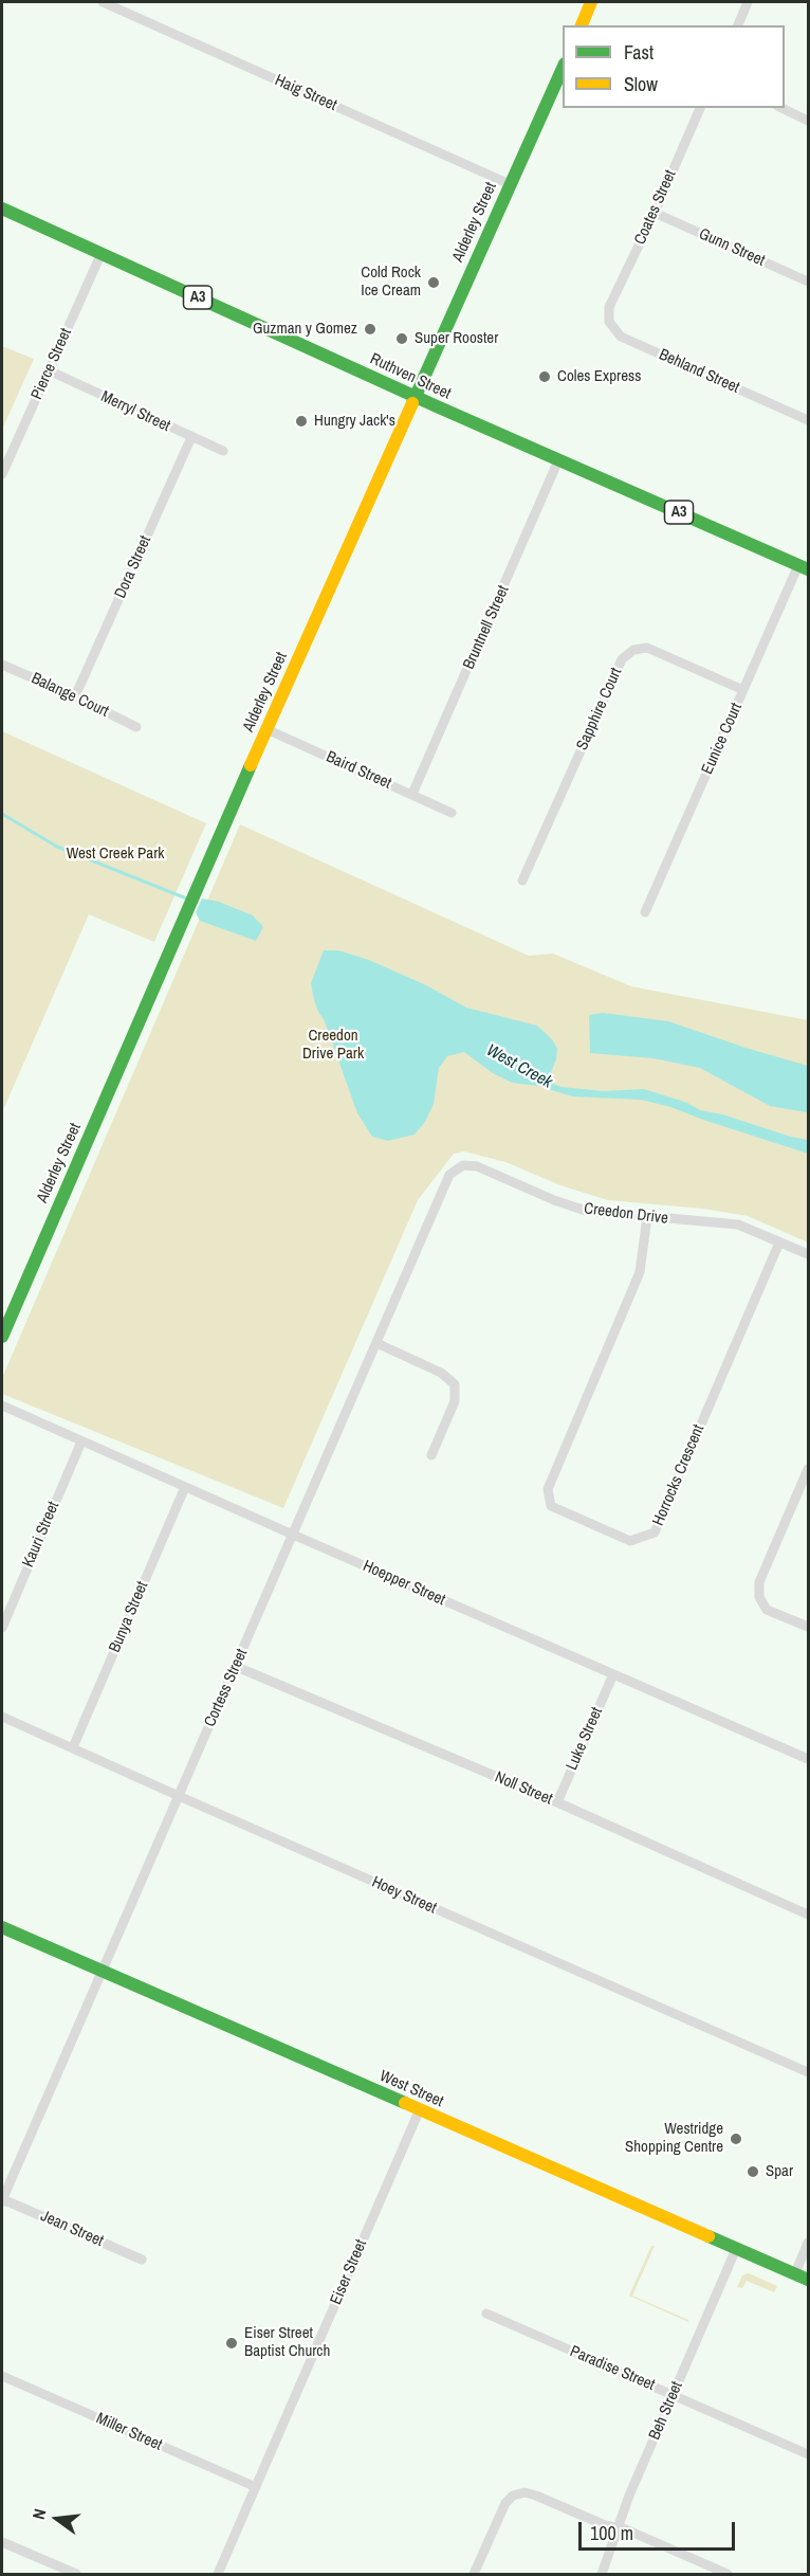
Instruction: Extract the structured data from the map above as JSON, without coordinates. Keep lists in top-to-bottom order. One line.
{"streets":{"main road":["Alderley Street","A3","Ruthven Street","West Street"],"street":["Haig Street","Coates Street","Gunn Street","Pierce Street","Behland Street","Merryl Street","Dora Street","Bruntnell Street","Balange Court","Sapphire Court","Eunice Court","Baird Street","Creedon Drive","Horrocks Crescent","Kauri Street","Hoepper Street","Bunya Street","Cortess Street","Luke Street","Noll Street","Hoey Street","Jean Street","Eiser Street","Paradise Street","Beh Street","Miller Street"]},"crossings":[["Haig Street","Alderley Street"],["Coates Street","Gunn Street"],["Coates Street","Behland Street"],["Alderley Street","Ruthven Street"],["Alderley Street","Baird Street"],["Pierce Street","Ruthven Street"],["Pierce Street","Merryl Street"],["Ruthven Street","Bruntnell Street"],["Ruthven Street","Eunice Court"],["Merryl Street","Dora Street"],["Dora Street","Balange Court"],["Bruntnell Street","Baird Street"],["Sapphire Court","Eunice Court"],["Creedon Drive","Horrocks Crescent"],["Creedon Drive","Cortess Street"],["Kauri Street","Hoepper Street"],["Hoepper Street","Bunya Street"],["Hoepper Street","Cortess Street"],["Hoepper Street","Luke Street"],["Bunya Street","Hoey Street"],["Cortess Street","Noll Street"],["Cortess Street","Hoey Street"],["Cortess Street","West Street"],["Cortess Street","Jean Street"],["Luke Street","Noll Street"],["West Street","Eiser Street"],["West Street","Beh Street"],["Eiser Street","Miller Street"],["Paradise Street","Beh Street"]],"water":["West Creek"],"parks":["West Creek Park","Creedon Drive Park"],"places":["Cold Rock Ice Cream","Guzman y Gomez","Super Rooster","Coles Express","Hungry Jack's","Westridge Shopping Centre","Spar","Eiser Street Baptist Church"],"legend":["Fast","Slow"],"scale_bar":"100 m","north":"left"}
